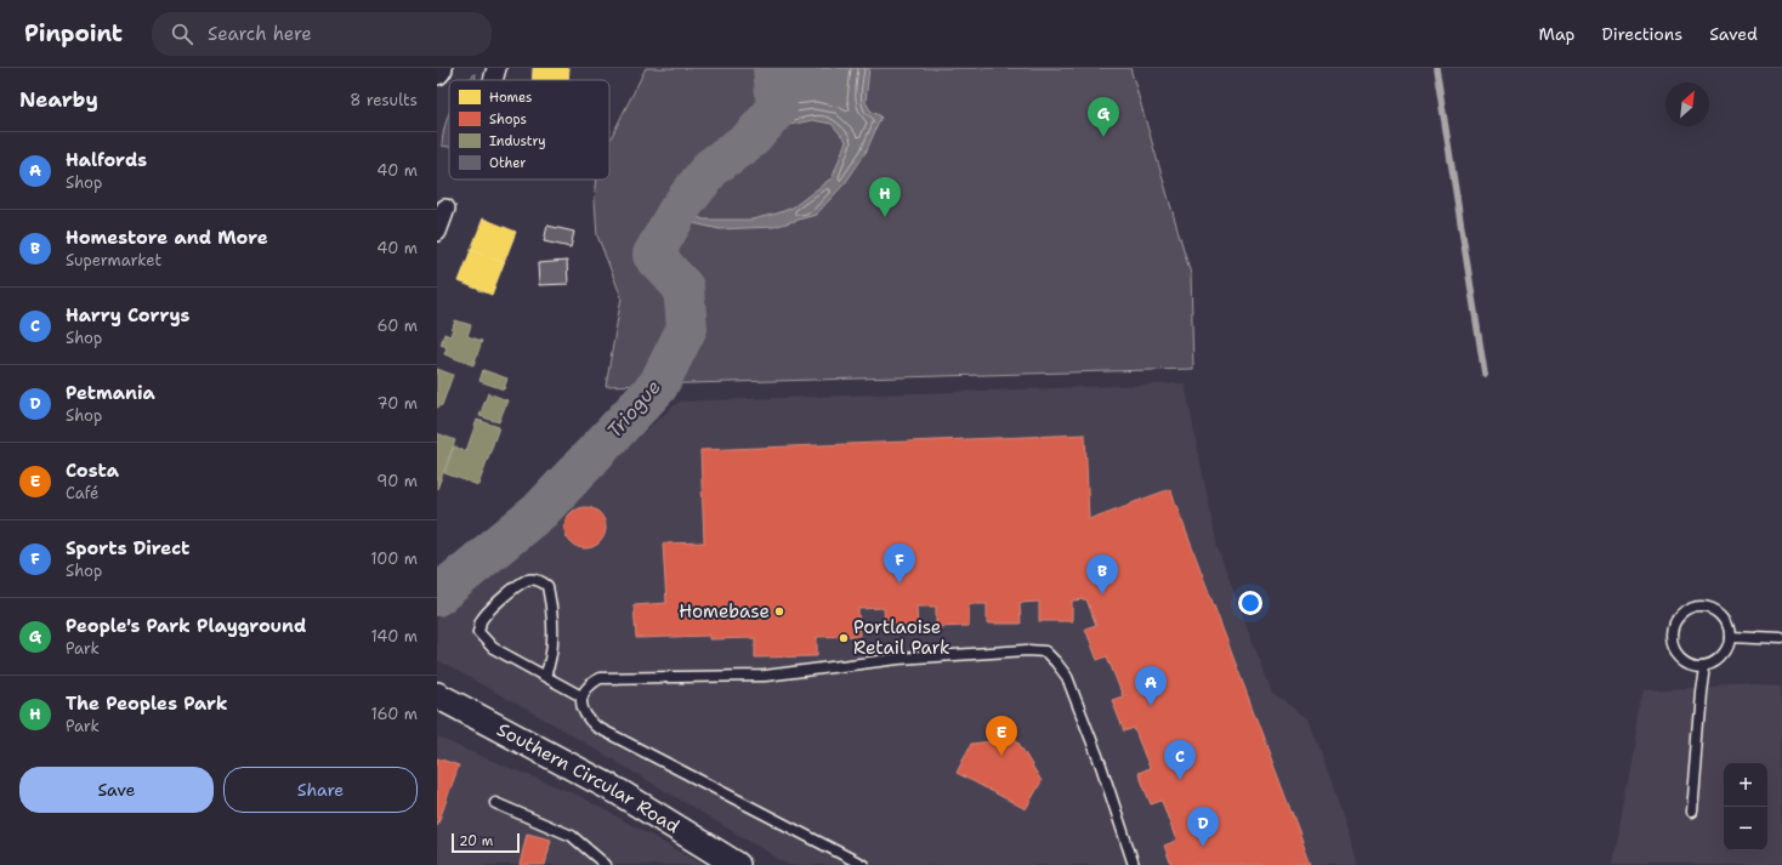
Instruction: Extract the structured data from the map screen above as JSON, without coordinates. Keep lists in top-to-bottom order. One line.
{"streets":{"main road":["Southern Circular Road"]},"water":["Triogue"],"places":["Homebase","Portlaoise Retail Park"],"legend":["Homes","Shops","Industry","Other"],"scale_bar":"20 m","north":"top right","page":{"header":"Pinpoint","search":"Search here","nav":["Map","Directions","Saved"],"heading":["Nearby","8 results"],"pins":["G","H","F","B","A","E","C","D"],"list":[{"mark":"A","name":"Halfords","note":"Shop","value":"40 m"},{"mark":"B","name":"Homestore and More","note":"Supermarket","value":"40 m"},{"mark":"C","name":"Harry Corrys","note":"Shop","value":"60 m"},{"mark":"D","name":"Petmania","note":"Shop","value":"70 m"},{"mark":"E","name":"Costa","note":"Café","value":"90 m"},{"mark":"F","name":"Sports Direct","note":"Shop","value":"100 m"},{"mark":"G","name":"People's Park Playground","note":"Park","value":"140 m"},{"mark":"H","name":"The Peoples Park","note":"Park","value":"160 m"}],"buttons":["Save","Share"],"map_buttons":["+","−"],"scale":"20 m"}}
